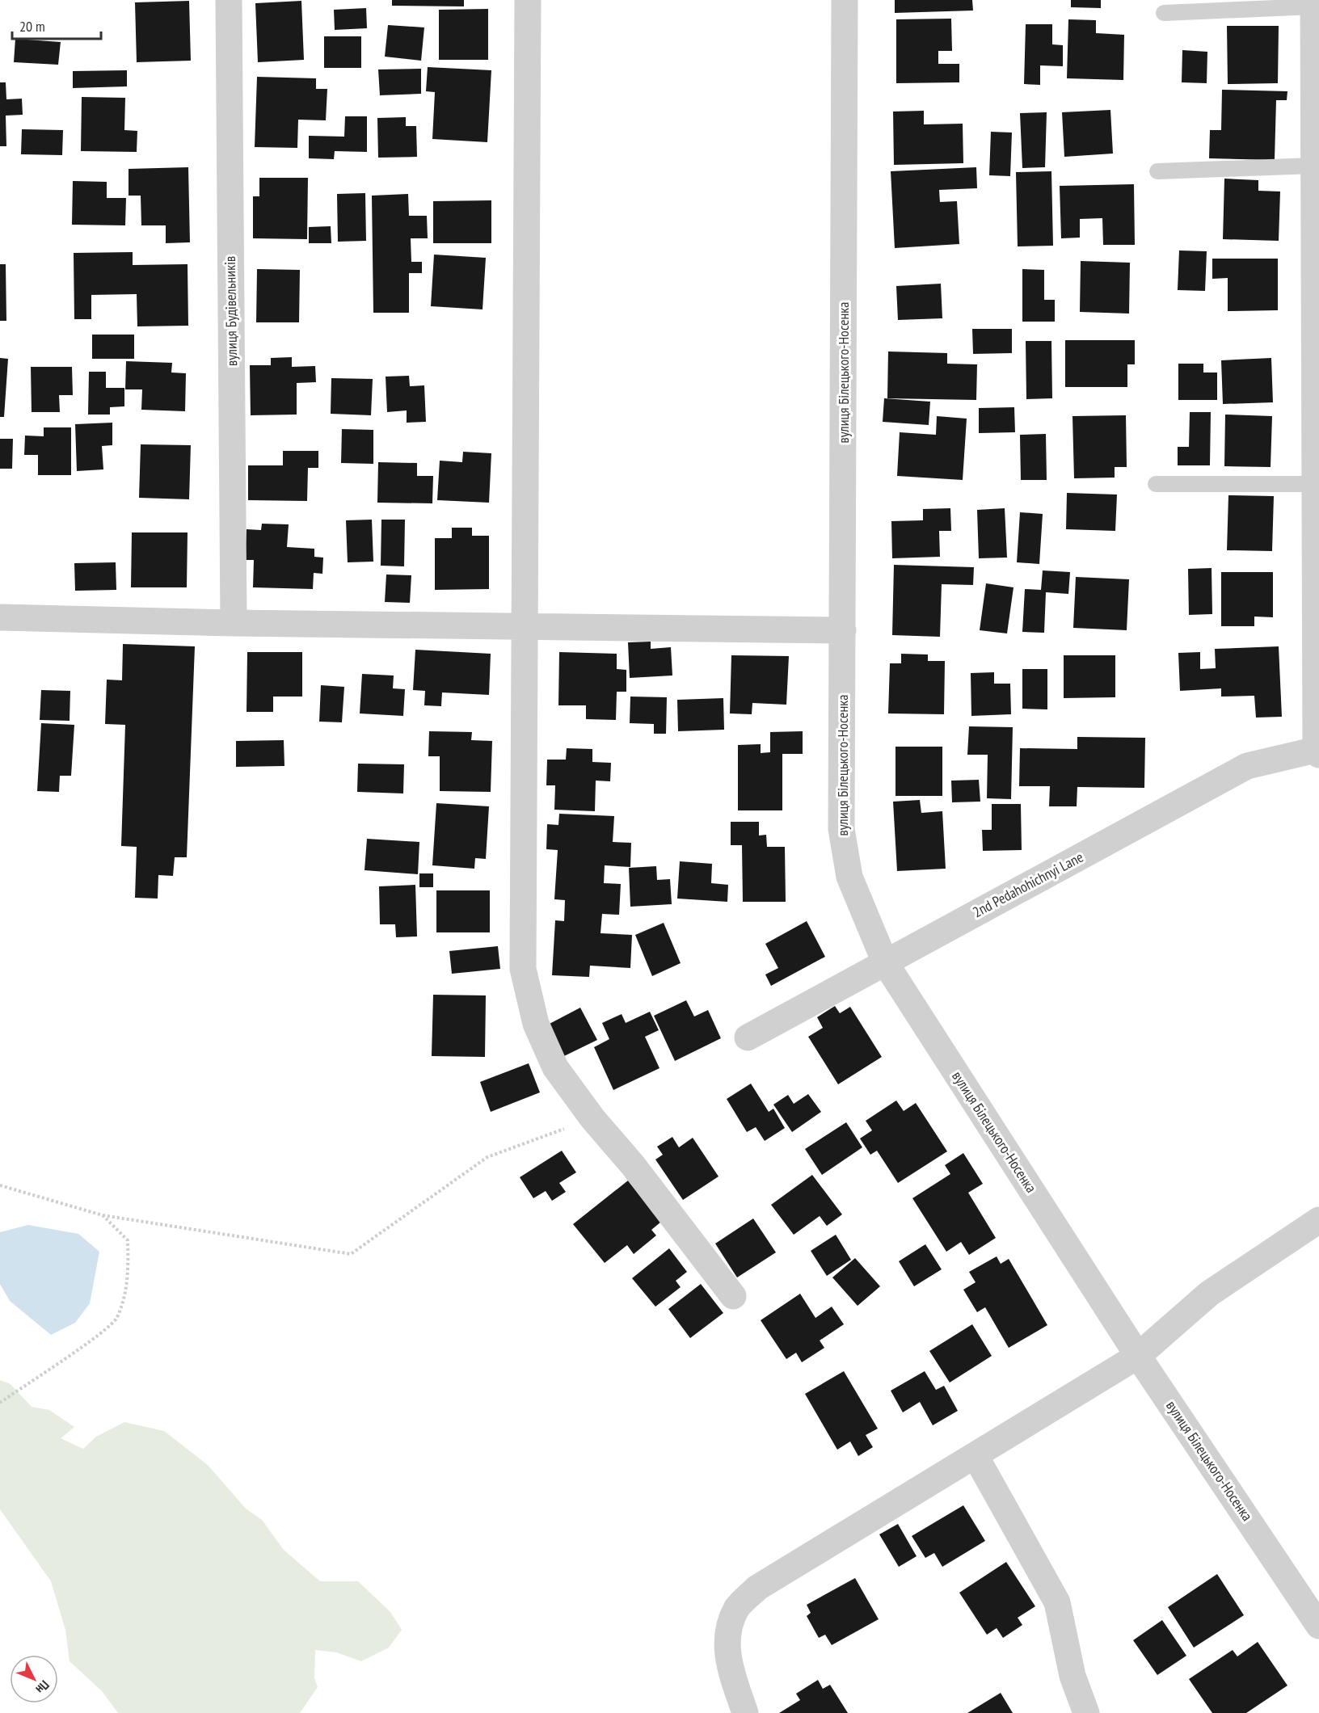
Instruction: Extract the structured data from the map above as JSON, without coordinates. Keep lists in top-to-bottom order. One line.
{"streets":{"street":["вулиця Будівельників","вулиця Білецького-Носенка","2nd Pedahohichnyi Lane"]},"crossings":[["вулиця Білецького-Носенка","2nd Pedahohichnyi Lane"]],"scale_bar":"20 m","north":"bottom right"}
